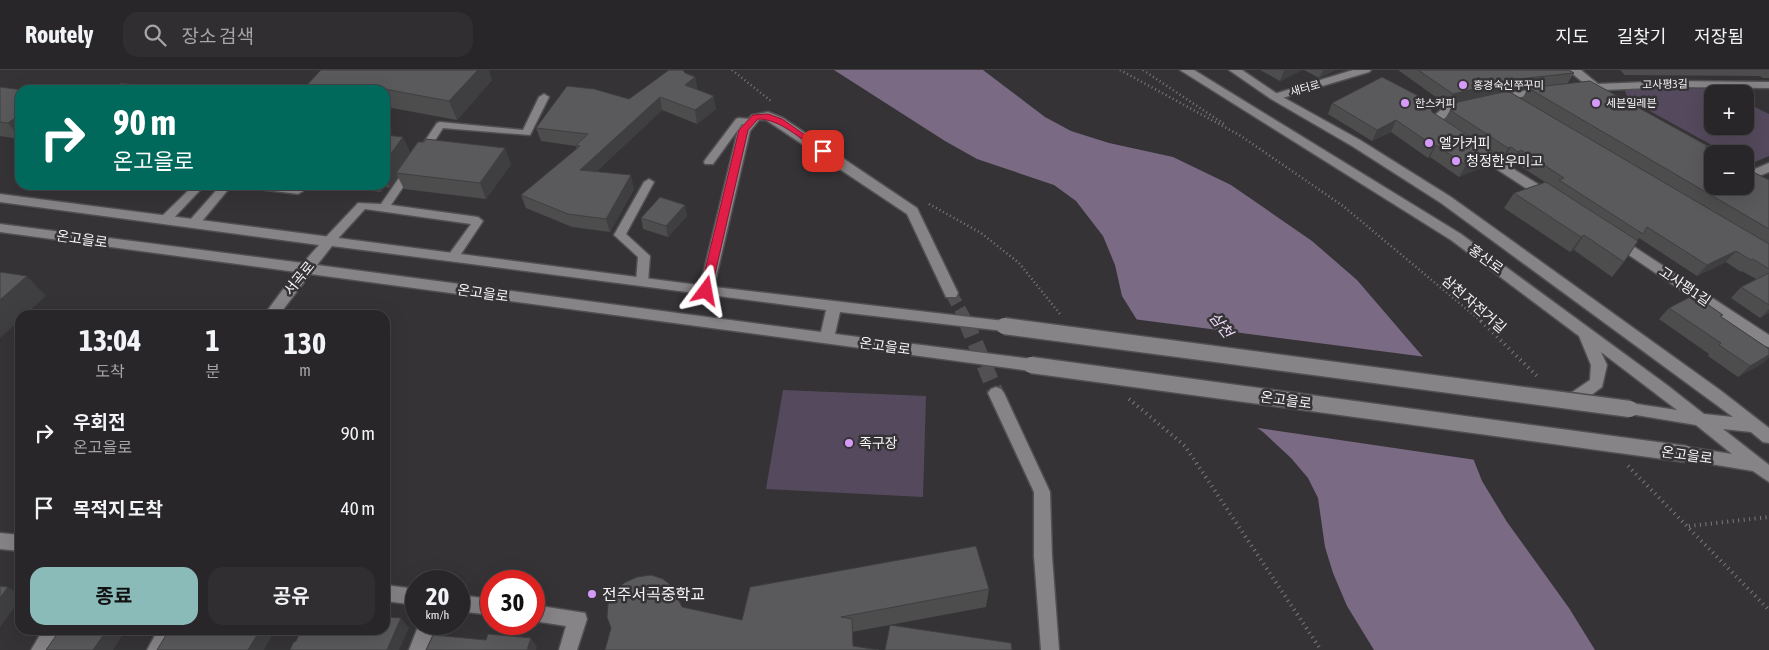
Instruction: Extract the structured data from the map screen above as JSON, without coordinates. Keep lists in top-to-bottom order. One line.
{"streets":{"street":["고사평3길","새터로","온고을로","홍산로","서곡로","고사평1길"],"path":["삼천 자전거길"]},"crossings":[["새터로","홍산로"],["온고을로","홍산로"],["온고을로","서곡로"]],"water":["삼천"],"places":["홍경숙신쭈꾸미","한스커피","세븐일레븐","엘가커피","청정한우미고","족구장","전주서곡중학교"],"page":{"header":"Routely","search":"장소 검색","nav":["지도","길찾기","저장됨"],"map_buttons":["+","−"],"turn":["90 m","온고을로"],"eta":["13:04","도착","1","분","130","m"],"list":[{"name":"우회전","note":"온고을로","value":"90 m"},{"name":"목적지 도착","value":"40 m"}],"buttons":["종료","공유"],"speed":"20 km/h","limit":"30"}}
